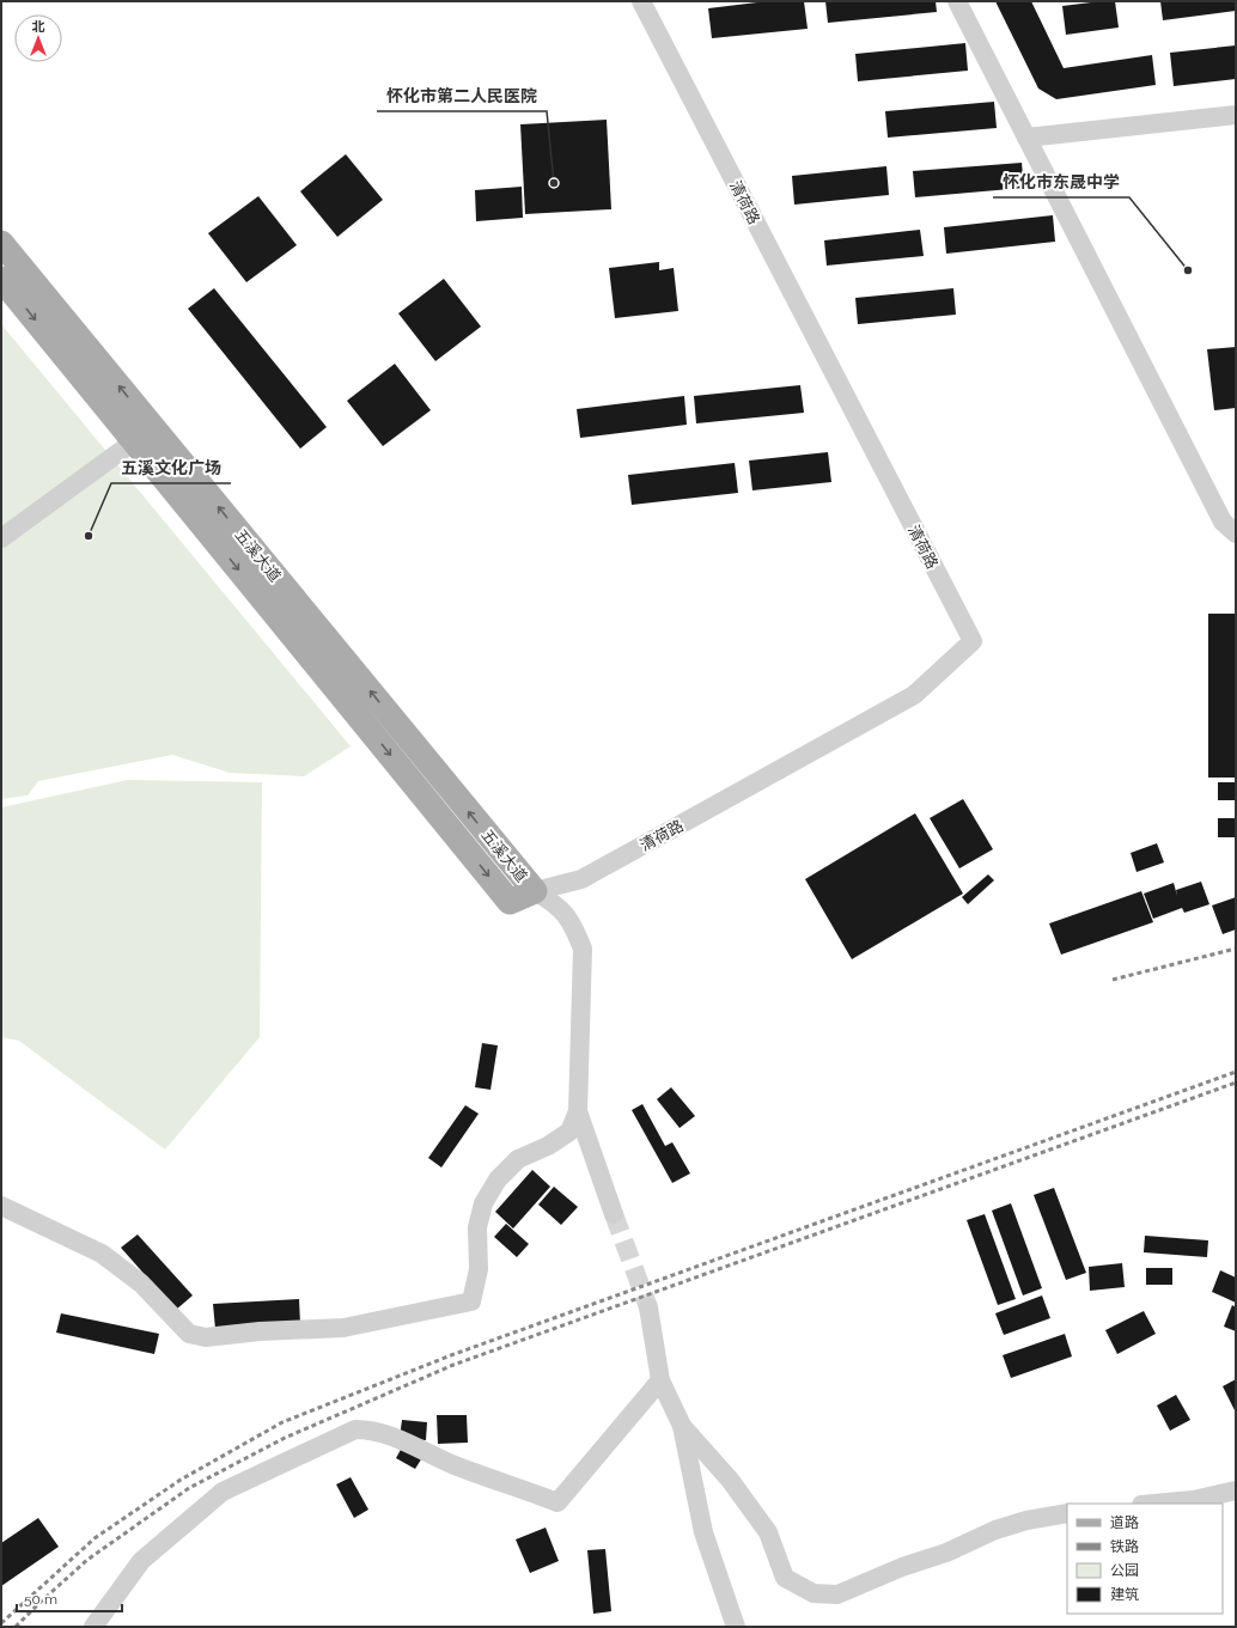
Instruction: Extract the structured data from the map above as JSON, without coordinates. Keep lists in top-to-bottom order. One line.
{"streets":{"main road":["五溪大道"],"street":["清荷路"]},"crossings":[["清荷路","五溪大道"]],"places":["怀化市第二人民医院","怀化市东晟中学","五溪文化广场"],"legend":["道路","铁路","公园","建筑"],"scale_bar":"50 m","north":"top"}
